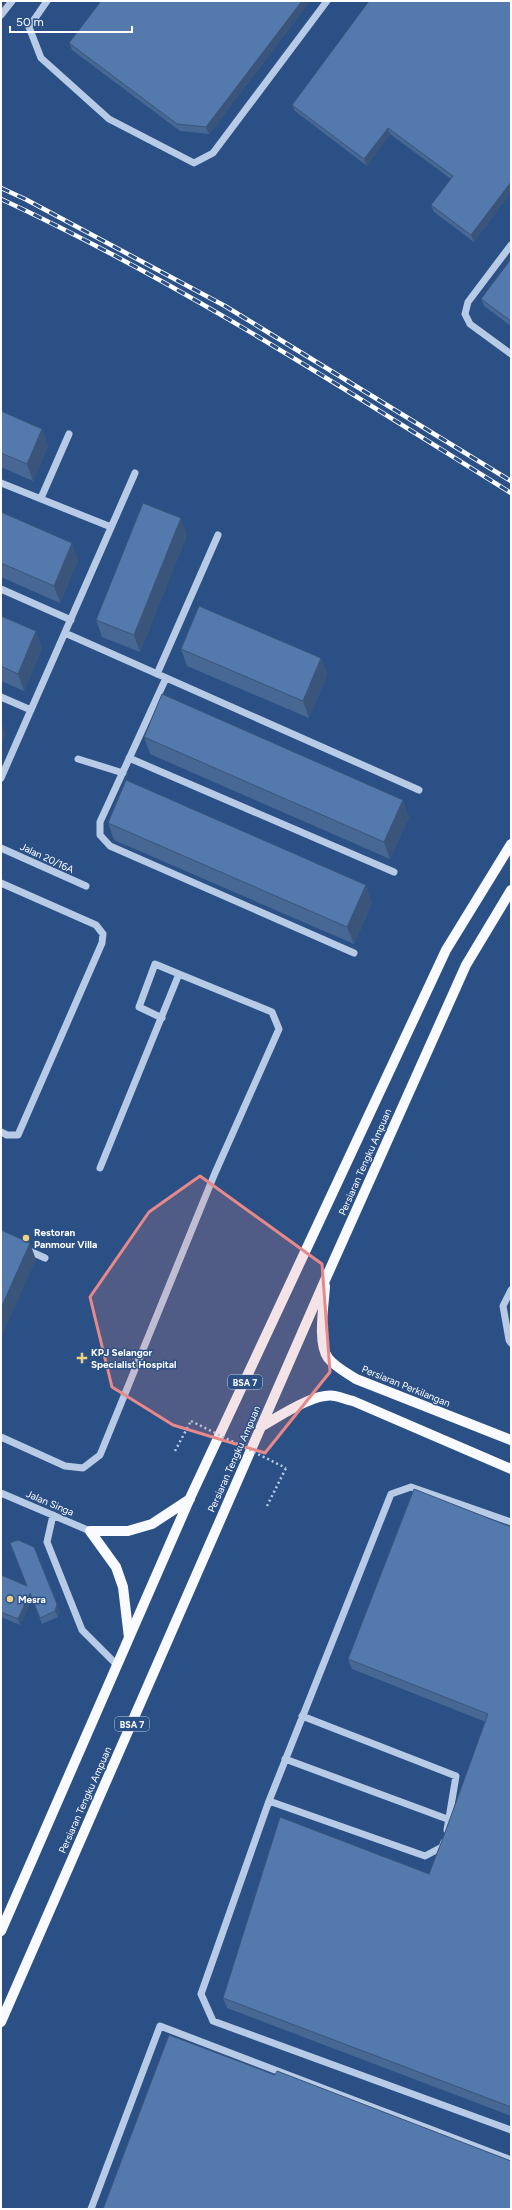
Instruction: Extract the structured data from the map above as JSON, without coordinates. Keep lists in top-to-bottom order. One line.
{"streets":{"main road":["Persiaran Tengku Ampuan","BSA 7","Persiaran Perkilangan"],"street":["Jalan 20/16A","Jalan Singa"]},"crossings":[["Persiaran Tengku Ampuan","Persiaran Perkilangan"]],"places":{"other":["Restoran Panmour Villa","Mesra"],"health":["KPJ Selangor Specialist Hospital"]},"scale_bar":"50 m"}
